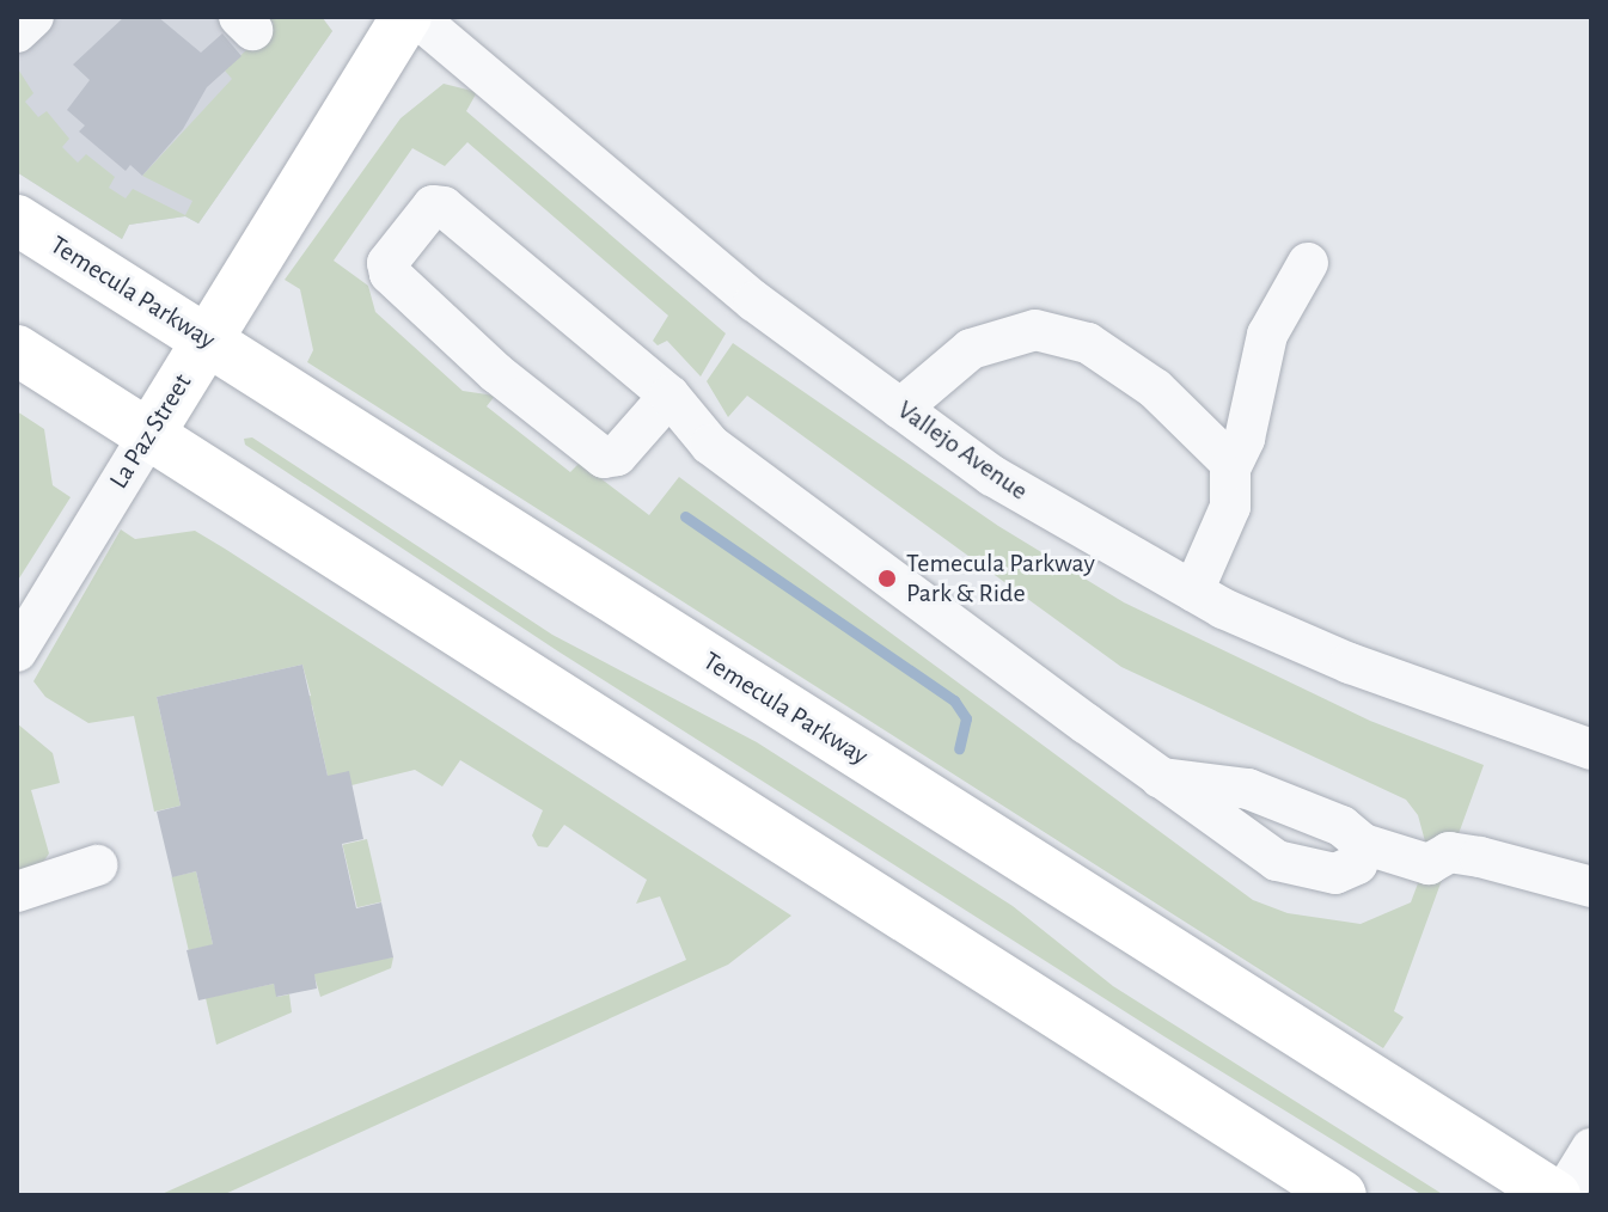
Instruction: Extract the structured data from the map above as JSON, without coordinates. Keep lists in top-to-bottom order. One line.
{"streets":{"main road":["Temecula Parkway","La Paz Street"],"street":["Vallejo Avenue"]},"crossings":[["Temecula Parkway","La Paz Street"]],"places":["Temecula Parkway Park & Ride"]}
